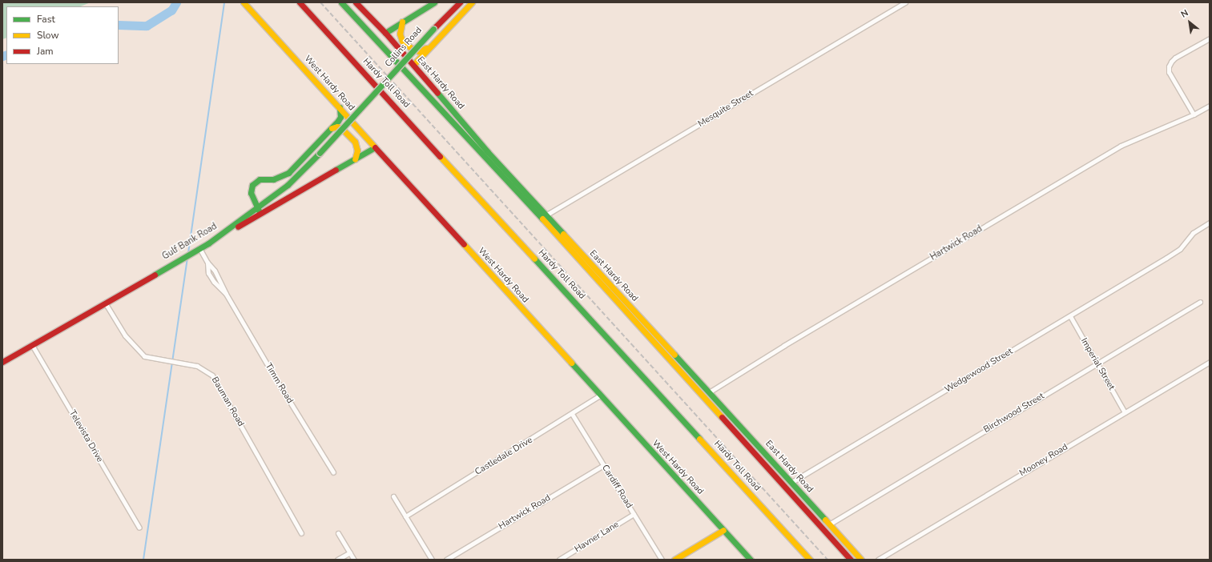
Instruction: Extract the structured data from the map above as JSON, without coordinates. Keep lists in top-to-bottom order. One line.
{"streets":{"main road":["Collins Road","West Hardy Road","Hardy Toll Road","East Hardy Road","Gulf Bank Road"],"street":["Mesquite Street","Hartwick Road","Imperial Street","Wedgewood Street","Timm Road","Bauman Road","Birchwood Street","Televista Drive","Castledale Drive","Mooney Road","Cardiff Road","Havner Lane"]},"crossings":[["Collins Road","Gulf Bank Road"],["West Hardy Road","Castledale Drive"],["East Hardy Road","Mesquite Street"],["East Hardy Road","Hartwick Road"],["East Hardy Road","Wedgewood Street"],["East Hardy Road","Birchwood Street"],["Gulf Bank Road","Timm Road"],["Gulf Bank Road","Bauman Road"],["Gulf Bank Road","Televista Drive"],["Hartwick Road","Cardiff Road"],["Imperial Street","Wedgewood Street"],["Imperial Street","Birchwood Street"],["Imperial Street","Mooney Road"],["Castledale Drive","Cardiff Road"],["Cardiff Road","Havner Lane"]],"legend":["Fast","Slow","Jam"],"north":"top left"}
